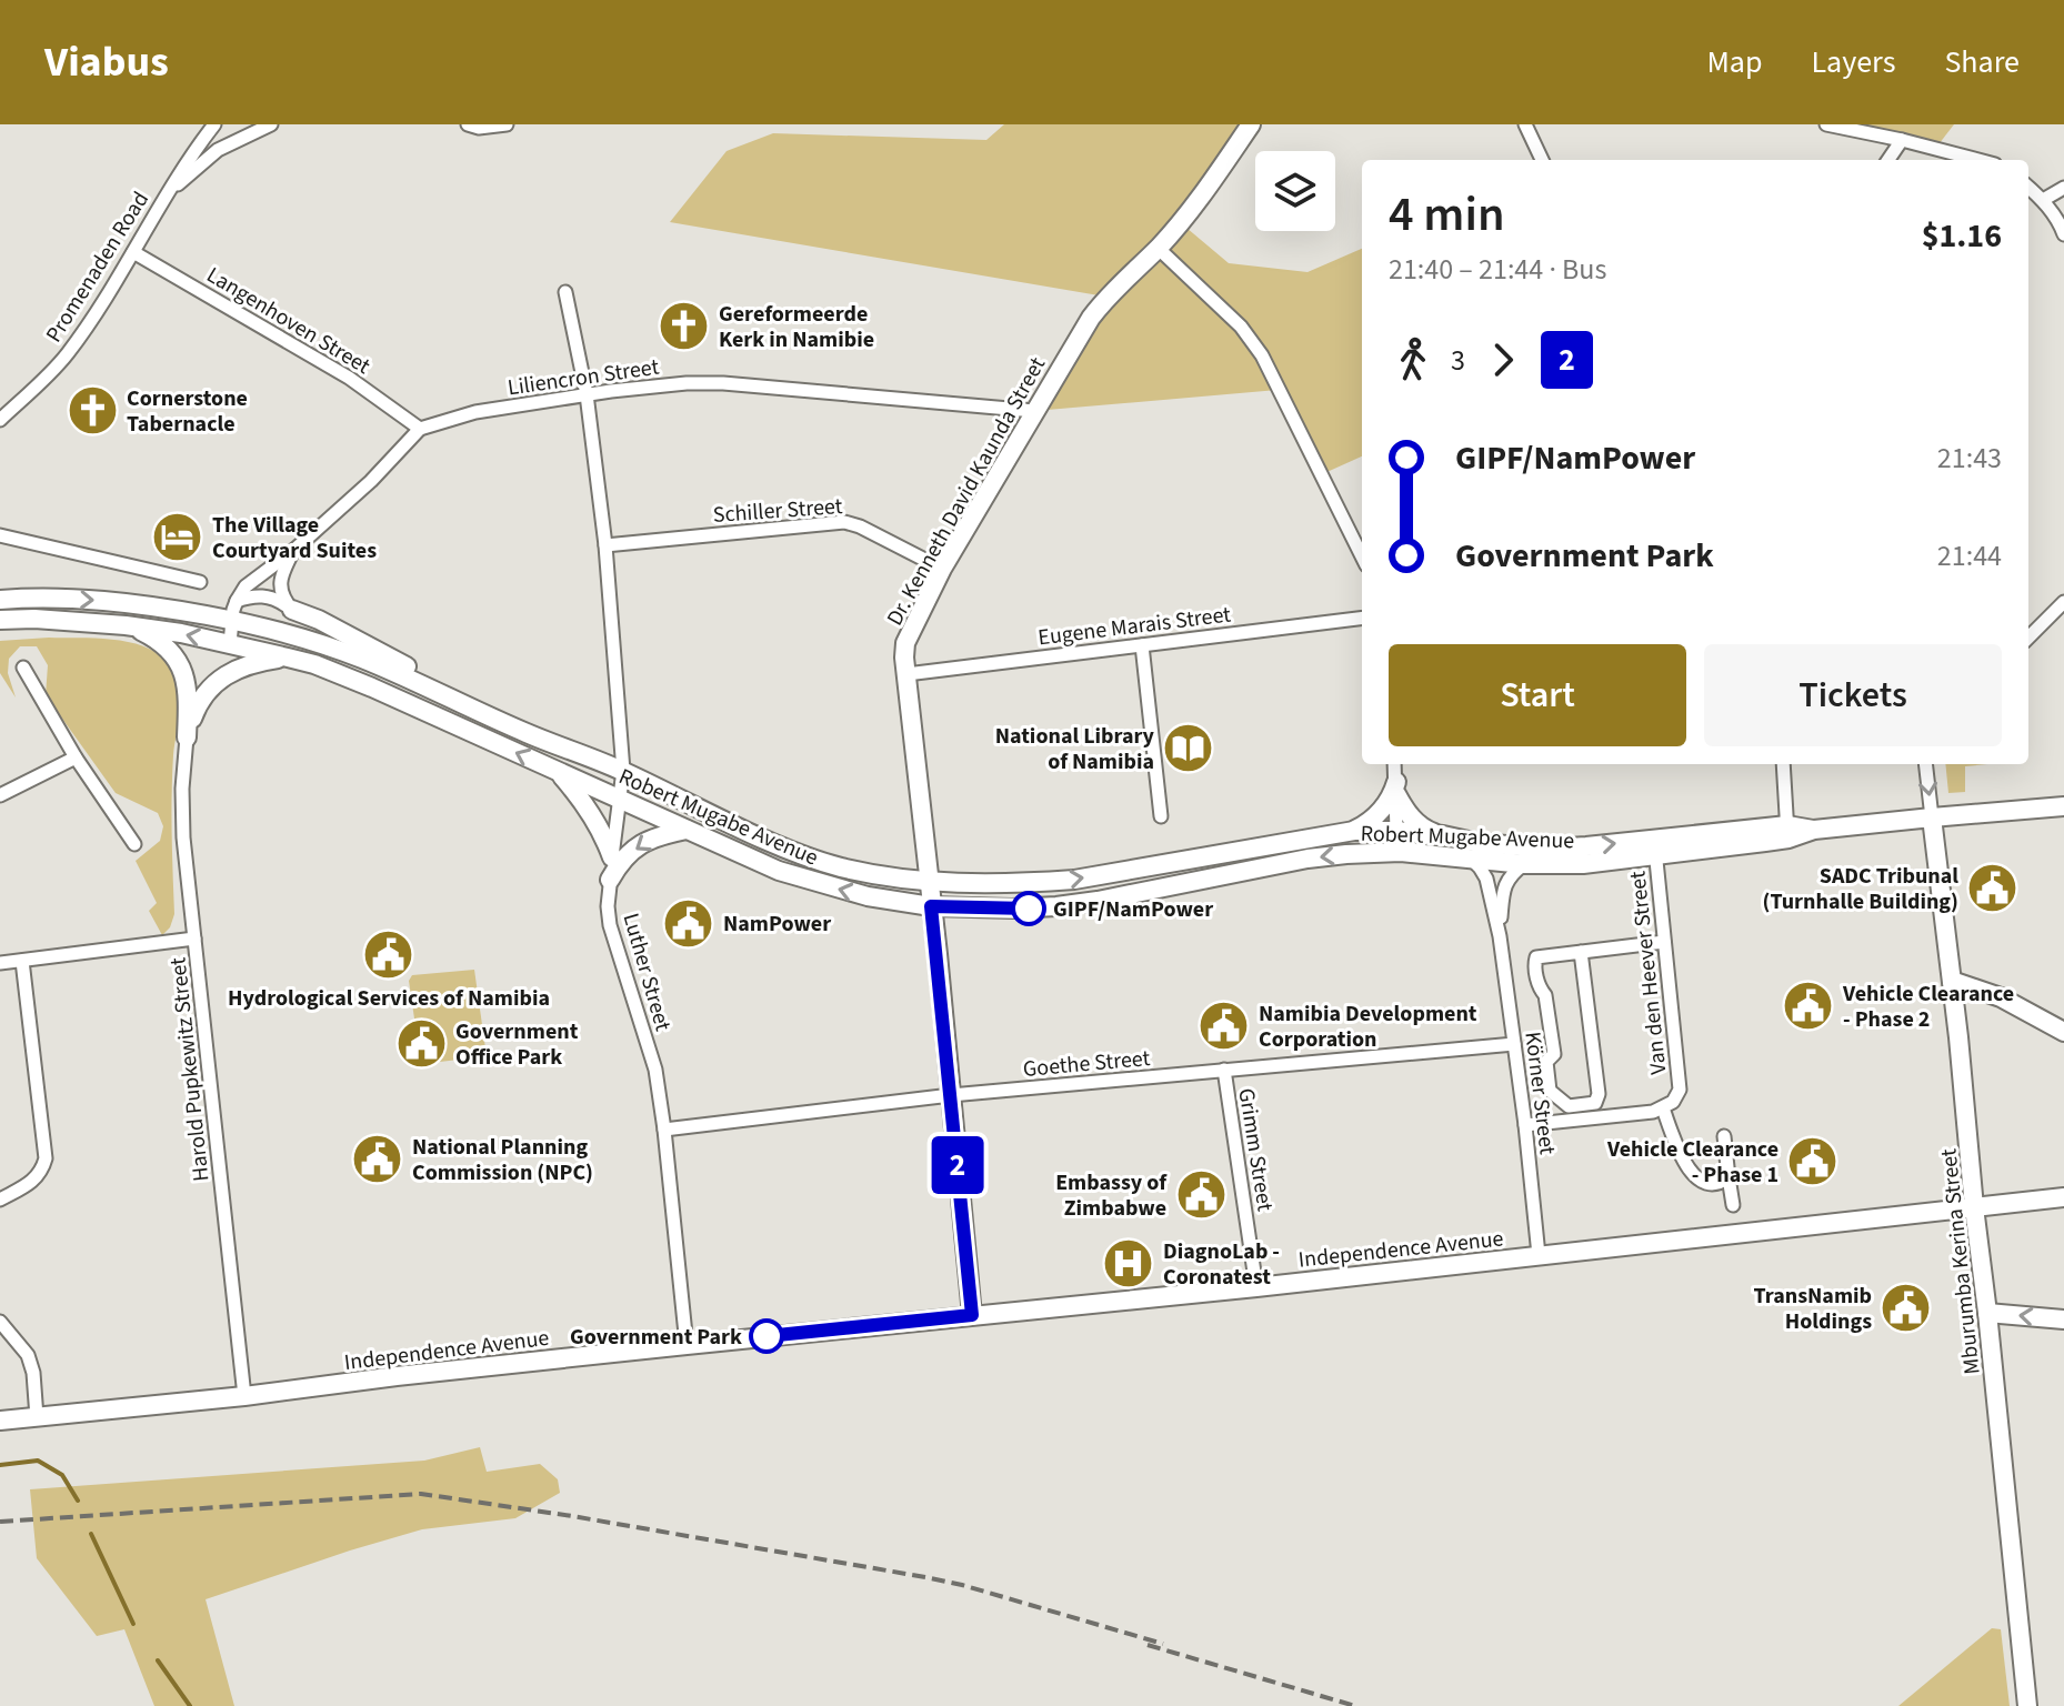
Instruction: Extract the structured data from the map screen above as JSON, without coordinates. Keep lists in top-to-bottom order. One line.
{"streets":{"main road":["Dr. Kenneth David Kaunda Street","Robert Mugabe Avenue","Independence Avenue","Mburumba Kerina Street"],"street":["Promenaden Road","Langenhoven Street","Liliencron Street","Schiller Street","Eugene Marais Street","Luther Street","Van den Heever Street","Goethe Street","Harold Pupkewitz Street","Körner Street","Grimm Street"]},"crossings":[["Promenaden Road","Langenhoven Street"],["Langenhoven Street","Liliencron Street"],["Liliencron Street","Dr. Kenneth David Kaunda Street"],["Liliencron Street","Luther Street"],["Dr. Kenneth David Kaunda Street","Schiller Street"],["Dr. Kenneth David Kaunda Street","Eugene Marais Street"],["Dr. Kenneth David Kaunda Street","Robert Mugabe Avenue"],["Dr. Kenneth David Kaunda Street","Goethe Street"],["Dr. Kenneth David Kaunda Street","Independence Avenue"],["Schiller Street","Luther Street"],["Robert Mugabe Avenue","Luther Street"],["Robert Mugabe Avenue","Van den Heever Street"],["Robert Mugabe Avenue","Körner Street"],["Robert Mugabe Avenue","Mburumba Kerina Street"],["Luther Street","Goethe Street"],["Luther Street","Independence Avenue"],["Goethe Street","Körner Street"],["Goethe Street","Grimm Street"],["Harold Pupkewitz Street","Independence Avenue"],["Körner Street","Independence Avenue"],["Grimm Street","Independence Avenue"],["Independence Avenue","Mburumba Kerina Street"]],"places":{"church":["Gereformeerde Kerk in Namibie","Cornerstone Tabernacle"],"hotel":["The Village Courtyard Suites"],"library":["National Library of Namibia"],"public building":["SADC Tribunal (Turnhalle Building)","NamPower","Hydrological Services of Namibia","Vehicle Clearance - Phase 2","Namibia Development Corporation","Government Office Park","National Planning Commission (NPC)","Vehicle Clearance - Phase 1","Embassy of Zimbabwe","TransNamib Holdings"],"other":["GIPF/NamPower","Government Park"],"hospital":["DiagnoLab - Coronatest"]},"lines":["bus line 2"],"page":{"header":"Viabus","nav":["Map","Layers","Share"],"on_map":"2","heading":["4 min","21:40 – 21:44 · Bus","$1.16"],"legs":["3","2"],"list":[{"name":"GIPF/NamPower","value":"21:43"},{"name":"Government Park","value":"21:44"}],"buttons":["Start","Tickets"]}}
